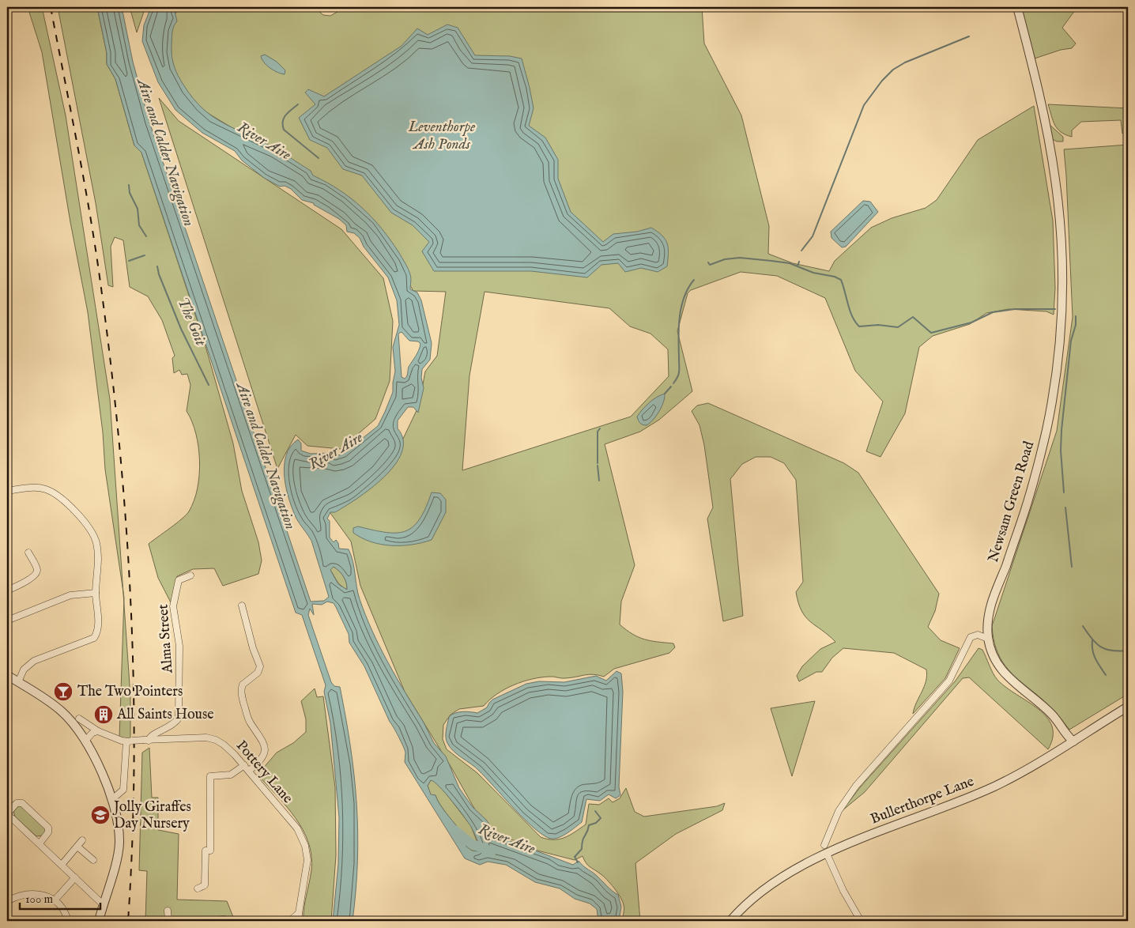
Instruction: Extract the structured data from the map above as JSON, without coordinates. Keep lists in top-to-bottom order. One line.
{"streets":{"street":["Newsam Green Road","Alma Street","Pottery Lane","Bullerthorpe Lane"]},"crossings":[["Newsam Green Road","Bullerthorpe Lane"],["Alma Street","Pottery Lane"]],"water":["Leventhorpe Ash Ponds","River Aire","Aire and Calder Navigation","The Goit"],"places":{"bar":["The Two Pointers"],"building":["All Saints House"],"school or university":["Jolly Giraffes Day Nursery"]},"scale_bar":"100 m"}
